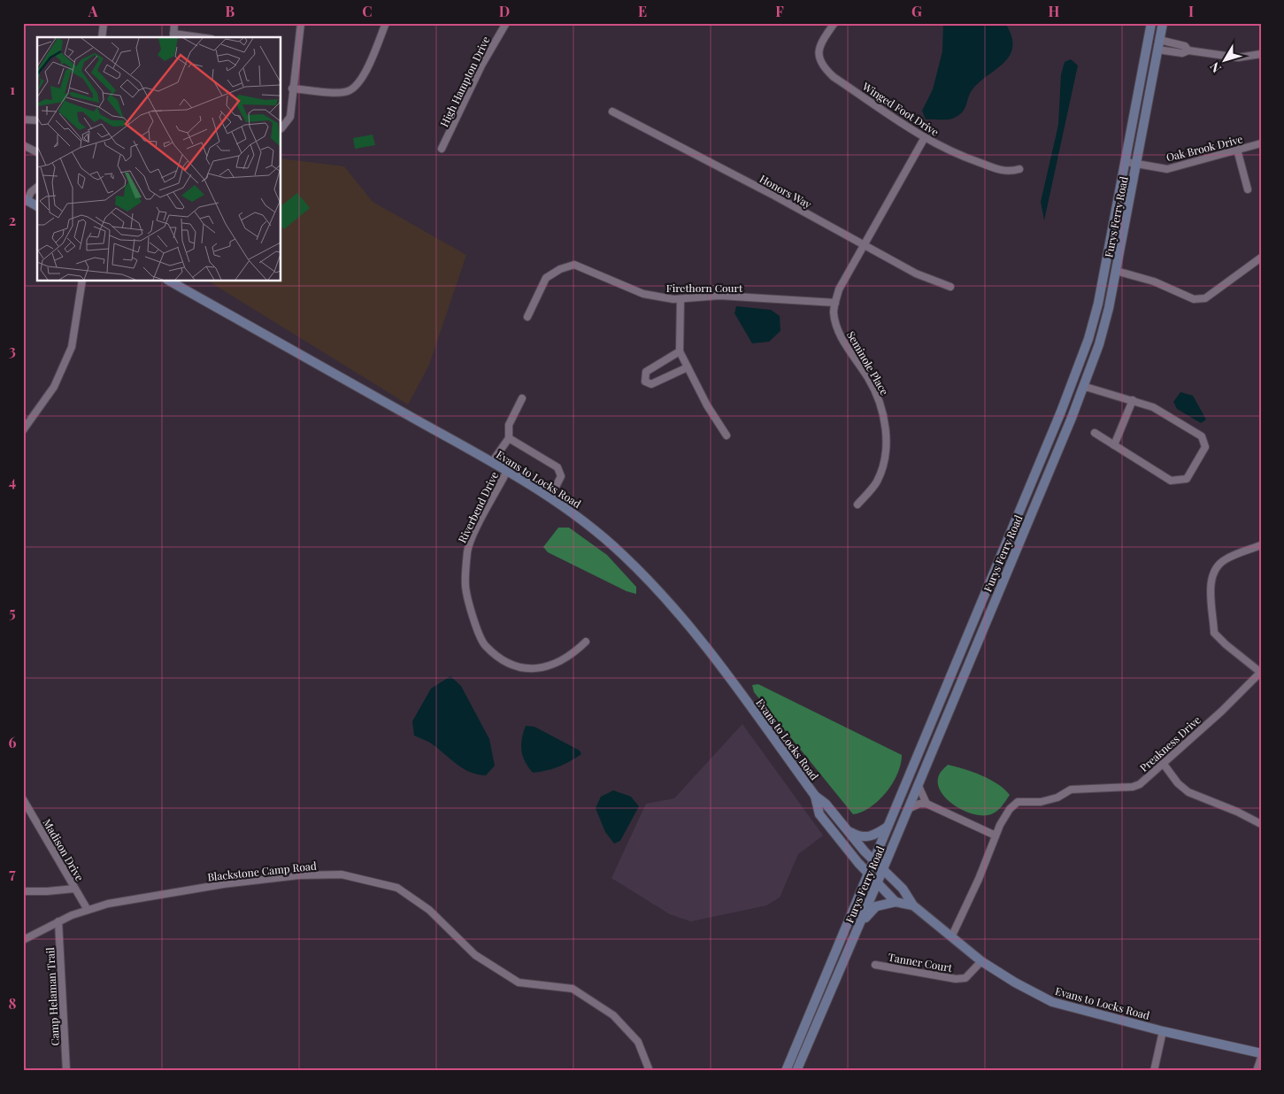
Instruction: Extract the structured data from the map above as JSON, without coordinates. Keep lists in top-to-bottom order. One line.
{"streets":{"main road":["Furys Ferry Road","Evans to Locks Road"],"street":["High Hampton Drive","Winged Foot Drive","Oak Brook Drive","Honors Way","Firethorn Court","Seminole Place","Riverbend Drive","Preakness Drive","Madison Drive","Blackstone Camp Road","Tanner Court","Camp Helaman Trail"]},"crossings":[["Winged Foot Drive","Seminole Place"],["Oak Brook Drive","Furys Ferry Road"],["Honors Way","Seminole Place"],["Furys Ferry Road","Evans to Locks Road"],["Firethorn Court","Seminole Place"],["Evans to Locks Road","Riverbend Drive"],["Evans to Locks Road","Preakness Drive"],["Evans to Locks Road","Tanner Court"],["Madison Drive","Blackstone Camp Road"],["Blackstone Camp Road","Camp Helaman Trail"]],"north":"bottom left","grid":{"columns":["A","B","C","D","E","F","G","H","I"],"rows":["1","2","3","4","5","6","7","8"]}}
